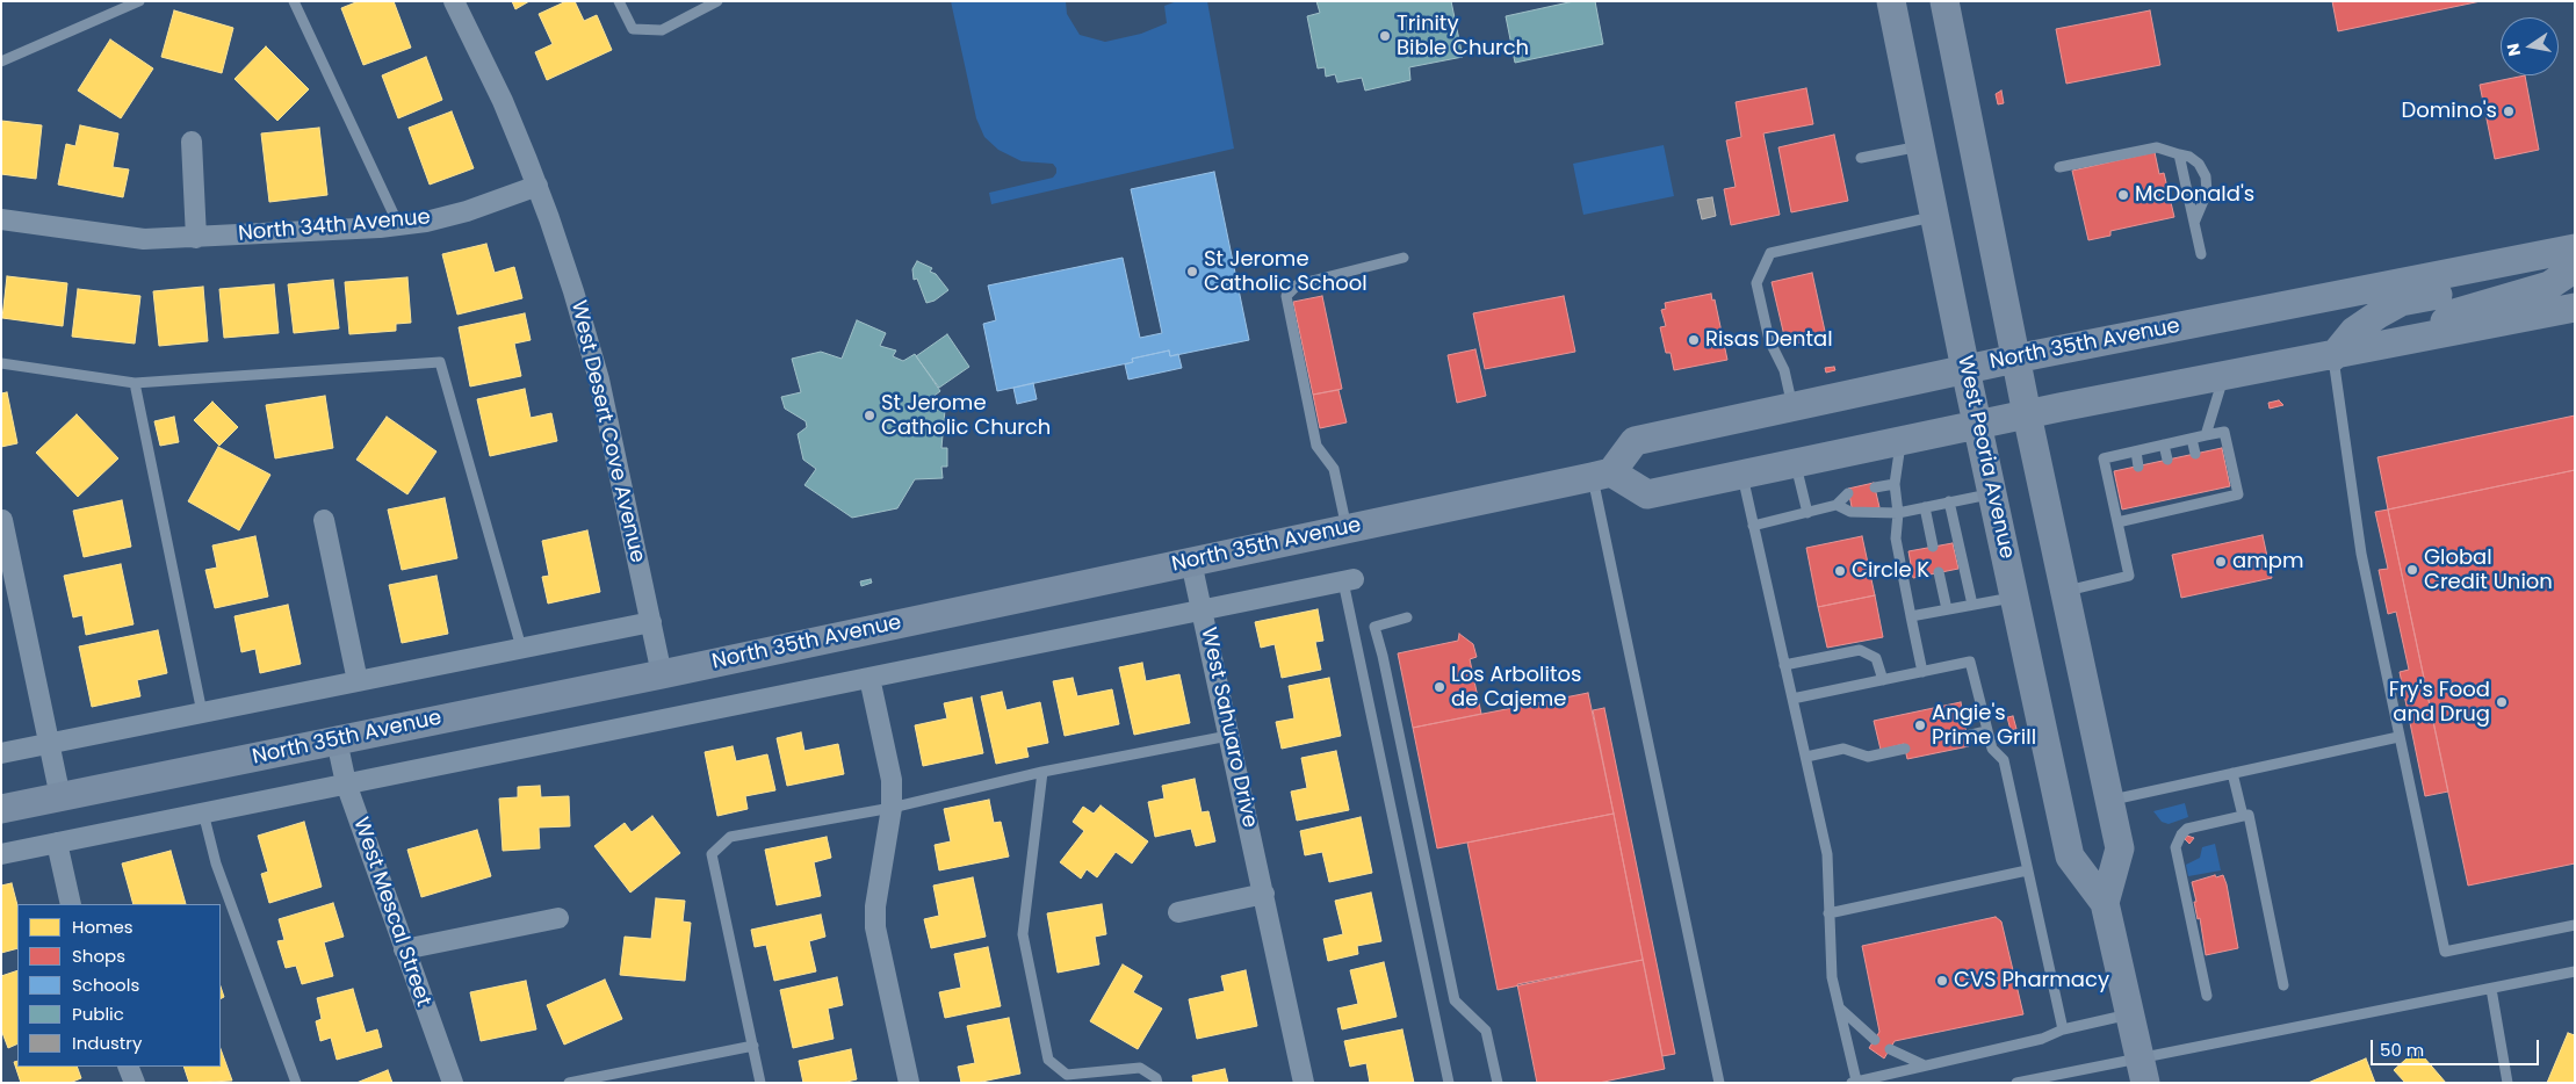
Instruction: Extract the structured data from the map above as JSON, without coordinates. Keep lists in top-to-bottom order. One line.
{"streets":{"main road":["North 35th Avenue","West Peoria Avenue"],"street":["North 34th Avenue","West Desert Cove Avenue","West Sahuaro Drive","West Mescal Street"]},"crossings":[["North 34th Avenue","West Desert Cove Avenue"],["North 35th Avenue","West Desert Cove Avenue"],["North 35th Avenue","West Peoria Avenue"],["North 35th Avenue","West Sahuaro Drive"],["North 35th Avenue","West Mescal Street"]],"places":["Trinity Bible Church","Domino's","McDonald's","St Jerome Catholic School","Risas Dental","St Jerome Catholic Church","ampm","Global Credit Union","Circle K","Los Arbolitos de Cajeme","Fry's Food and Drug","Angie's Prime Grill","CVS Pharmacy"],"legend":["Homes","Shops","Schools","Public","Industry"],"scale_bar":"50 m","north":"left"}
